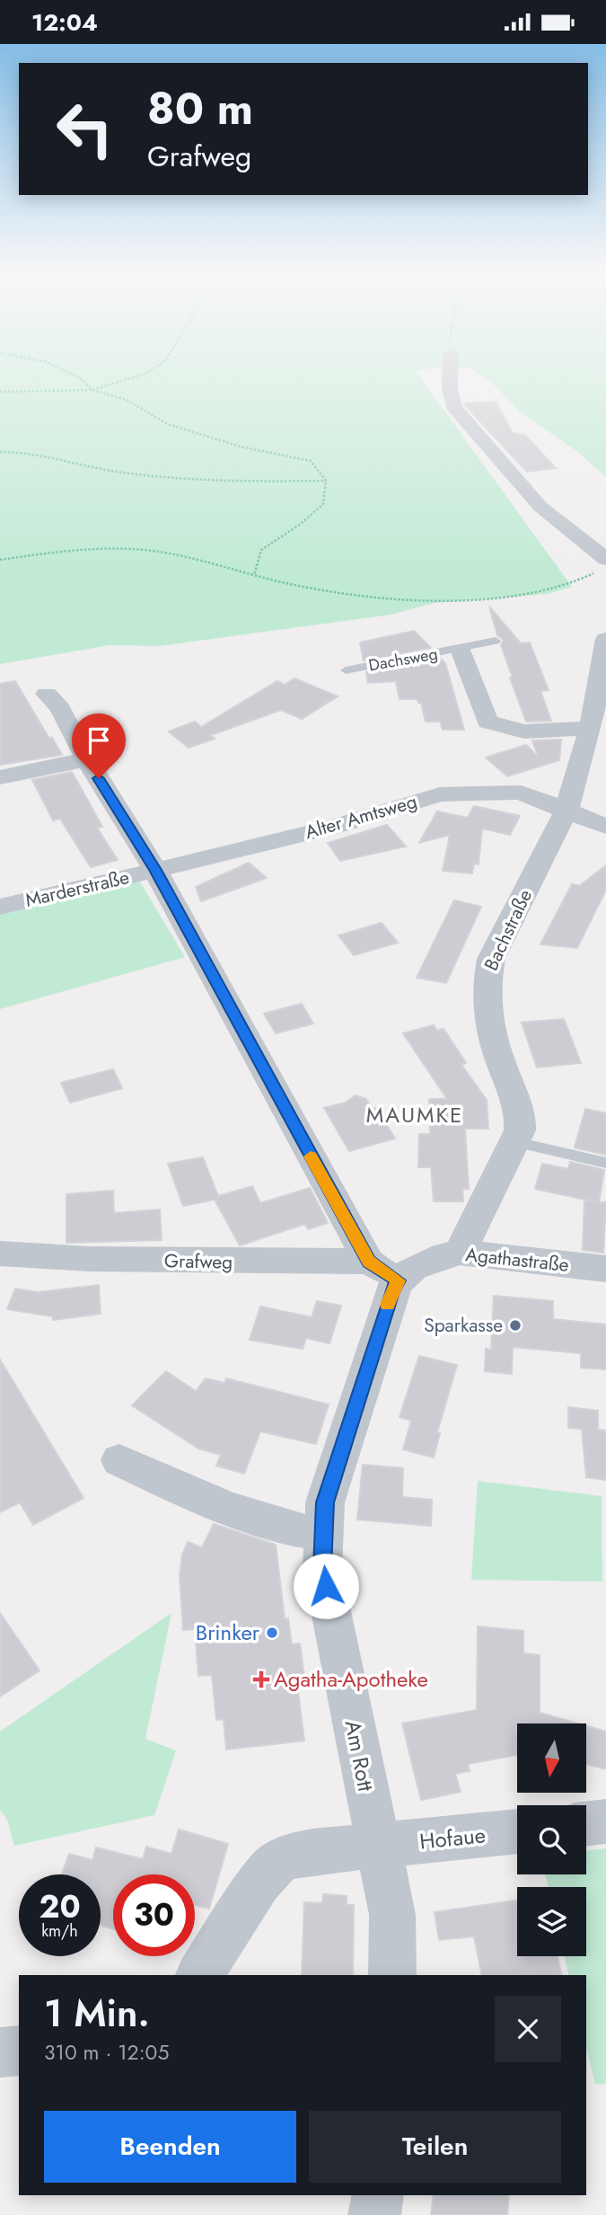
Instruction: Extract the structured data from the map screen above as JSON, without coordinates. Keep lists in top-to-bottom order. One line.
{"streets":{"street":["Dachsweg","Alter Amtsweg","Marderstraße","Bachstraße","Agathastraße","Grafweg","Am Rott","Hofaue"]},"crossings":[["Dachsweg","Bachstraße"],["Alter Amtsweg","Marderstraße"],["Alter Amtsweg","Bachstraße"],["Bachstraße","Agathastraße"],["Agathastraße","Grafweg"],["Agathastraße","Am Rott"],["Grafweg","Am Rott"],["Am Rott","Hofaue"]],"districts":["MAUMKE"],"places":{"other":["Sparkasse","Brinker"],"health":["Agatha-Apotheke"]},"north":"bottom","page":{"status":"12:04","turn":["80 m","Grafweg"],"speed":"20 km/h","limit":"30","heading":["1 Min.","310 m · 12:05"],"buttons":["Beenden","Teilen"]}}
